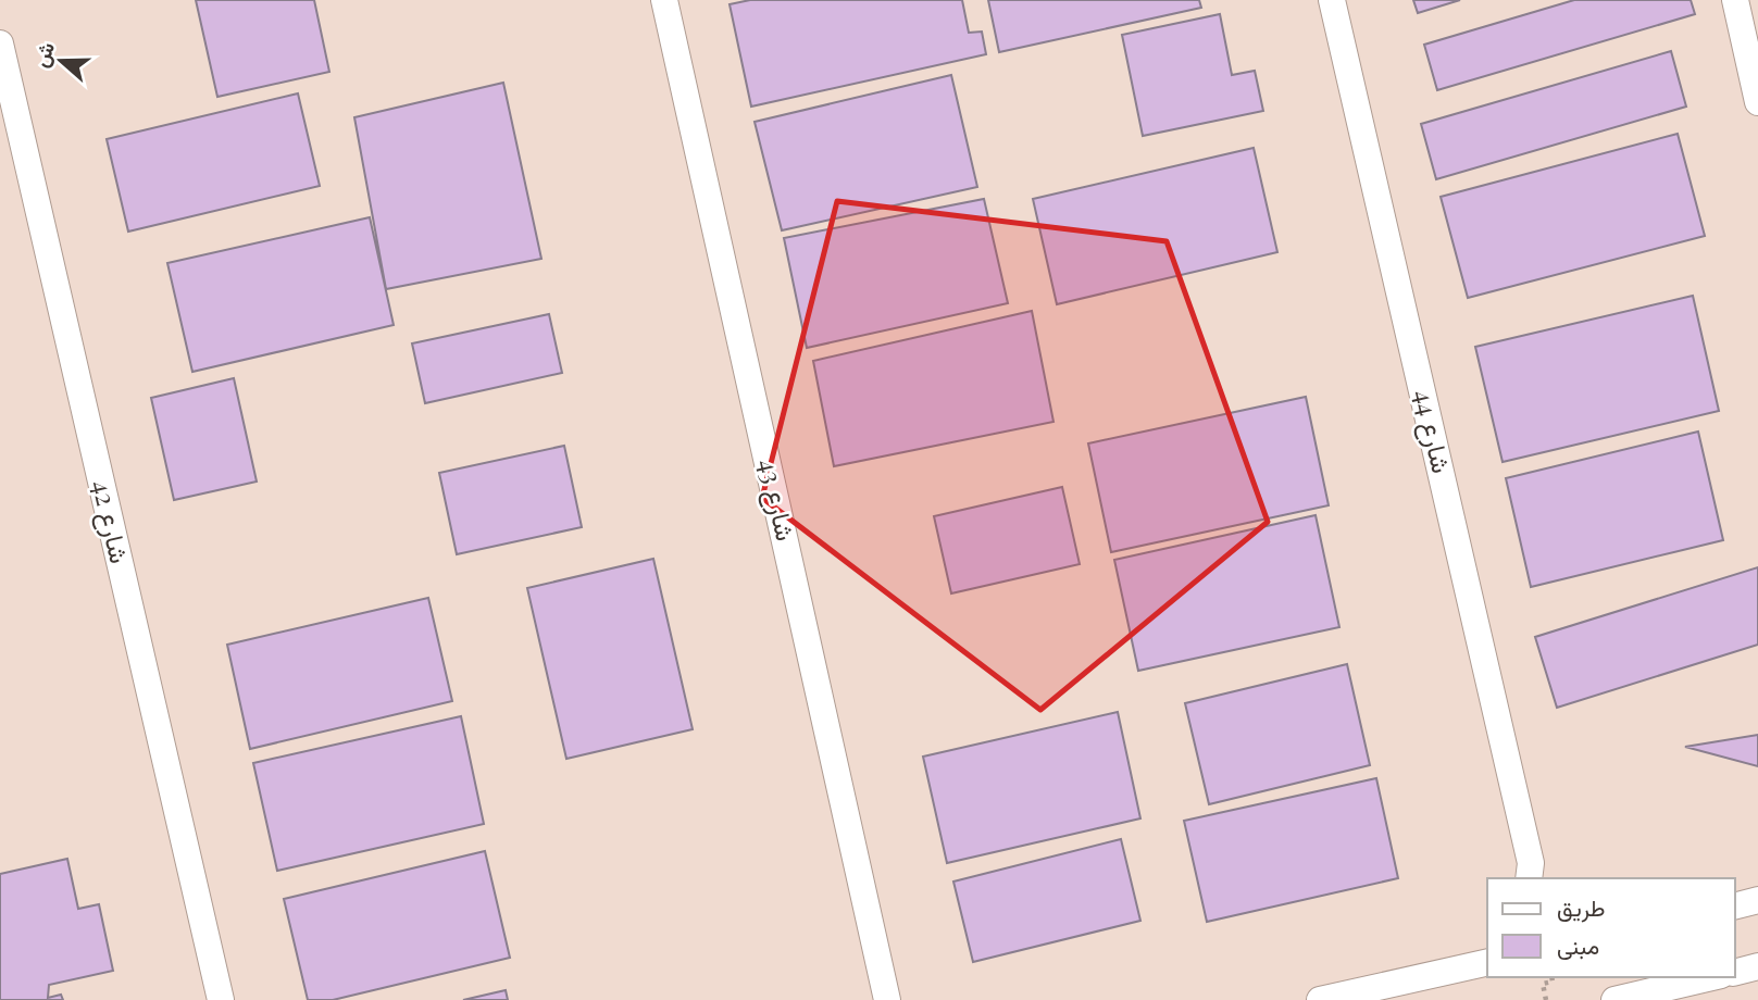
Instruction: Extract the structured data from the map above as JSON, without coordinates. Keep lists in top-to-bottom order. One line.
{"streets":{"street":["شارع 44","شارع 43","شارع 42"]},"legend":["طريق","مبنى"],"north":"left"}
